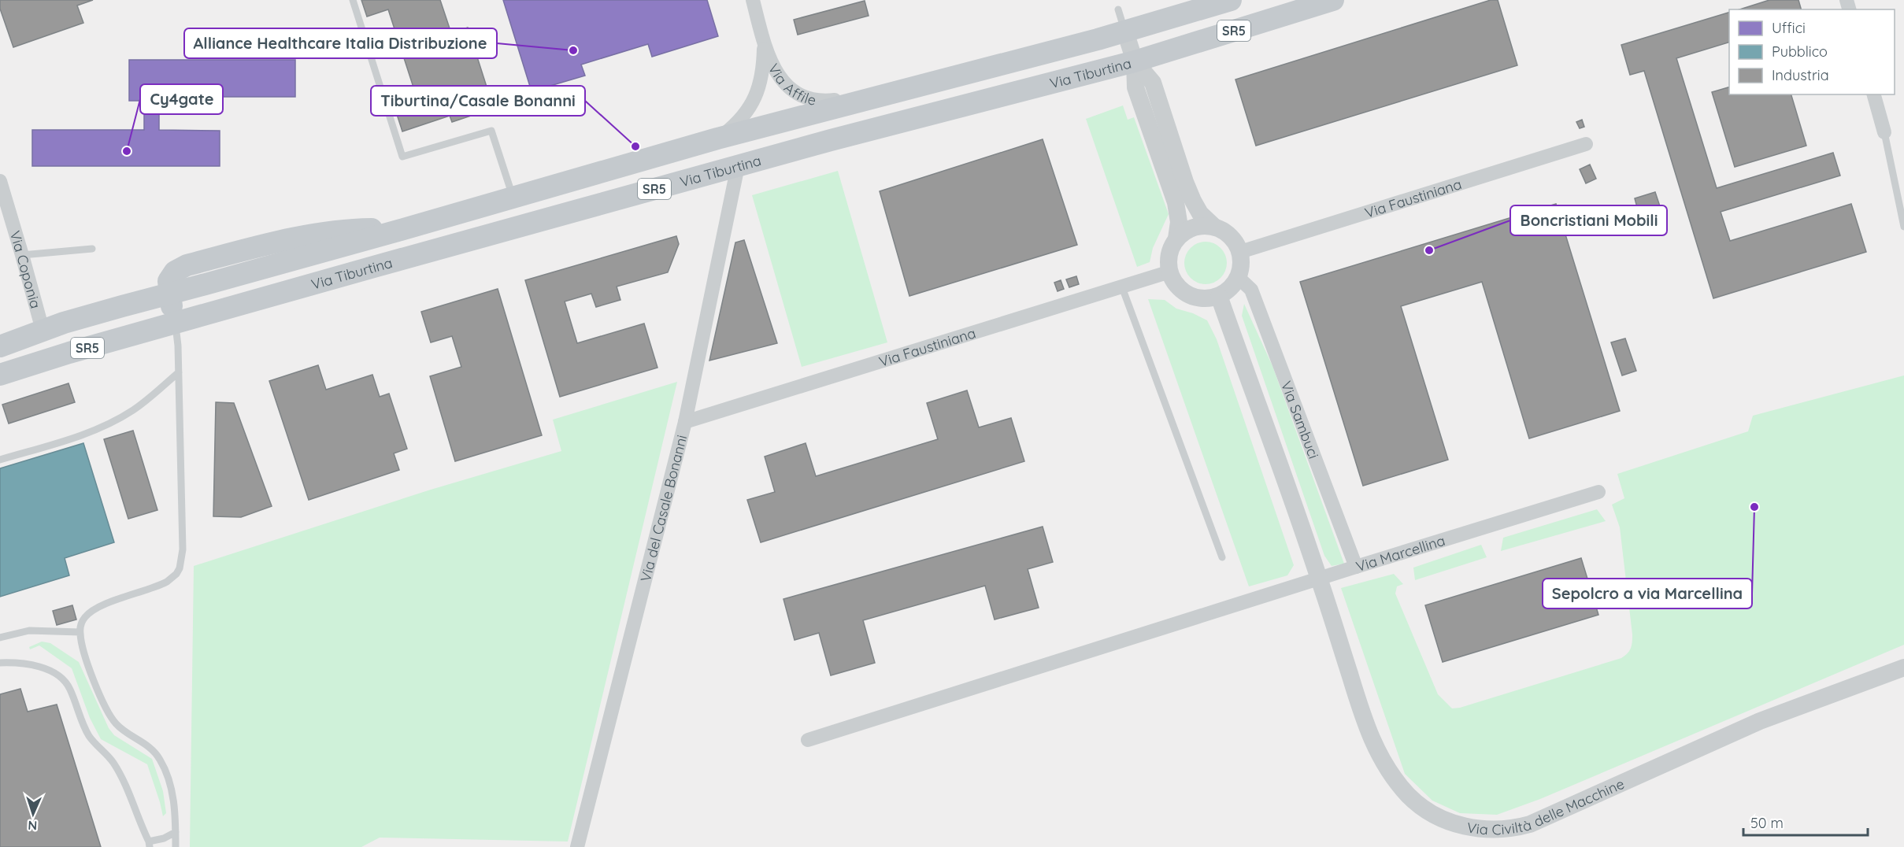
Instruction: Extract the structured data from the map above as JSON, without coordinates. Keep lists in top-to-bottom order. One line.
{"streets":{"main road":["SR5","Via Tiburtina"],"street":["Via Affile","Via Faustiniana","Via Coponia","Via Sambuci","Via del Casale Bonanni","Via Marcellina","Via Civiltà delle Macchine"]},"crossings":[["Via Tiburtina","Via del Casale Bonanni"],["Via Faustiniana","Via Sambuci"],["Via Faustiniana","Via del Casale Bonanni"],["Via Sambuci","Via Marcellina"],["Via Marcellina","Via Civiltà delle Macchine"]],"places":["Alliance Healthcare Italia Distribuzione","Tiburtina/Casale Bonanni","Cy4gate","Boncristiani Mobili","Sepolcro a via Marcellina"],"legend":["Uffici","Pubblico","Industria"],"scale_bar":"50 m","north":"bottom"}
